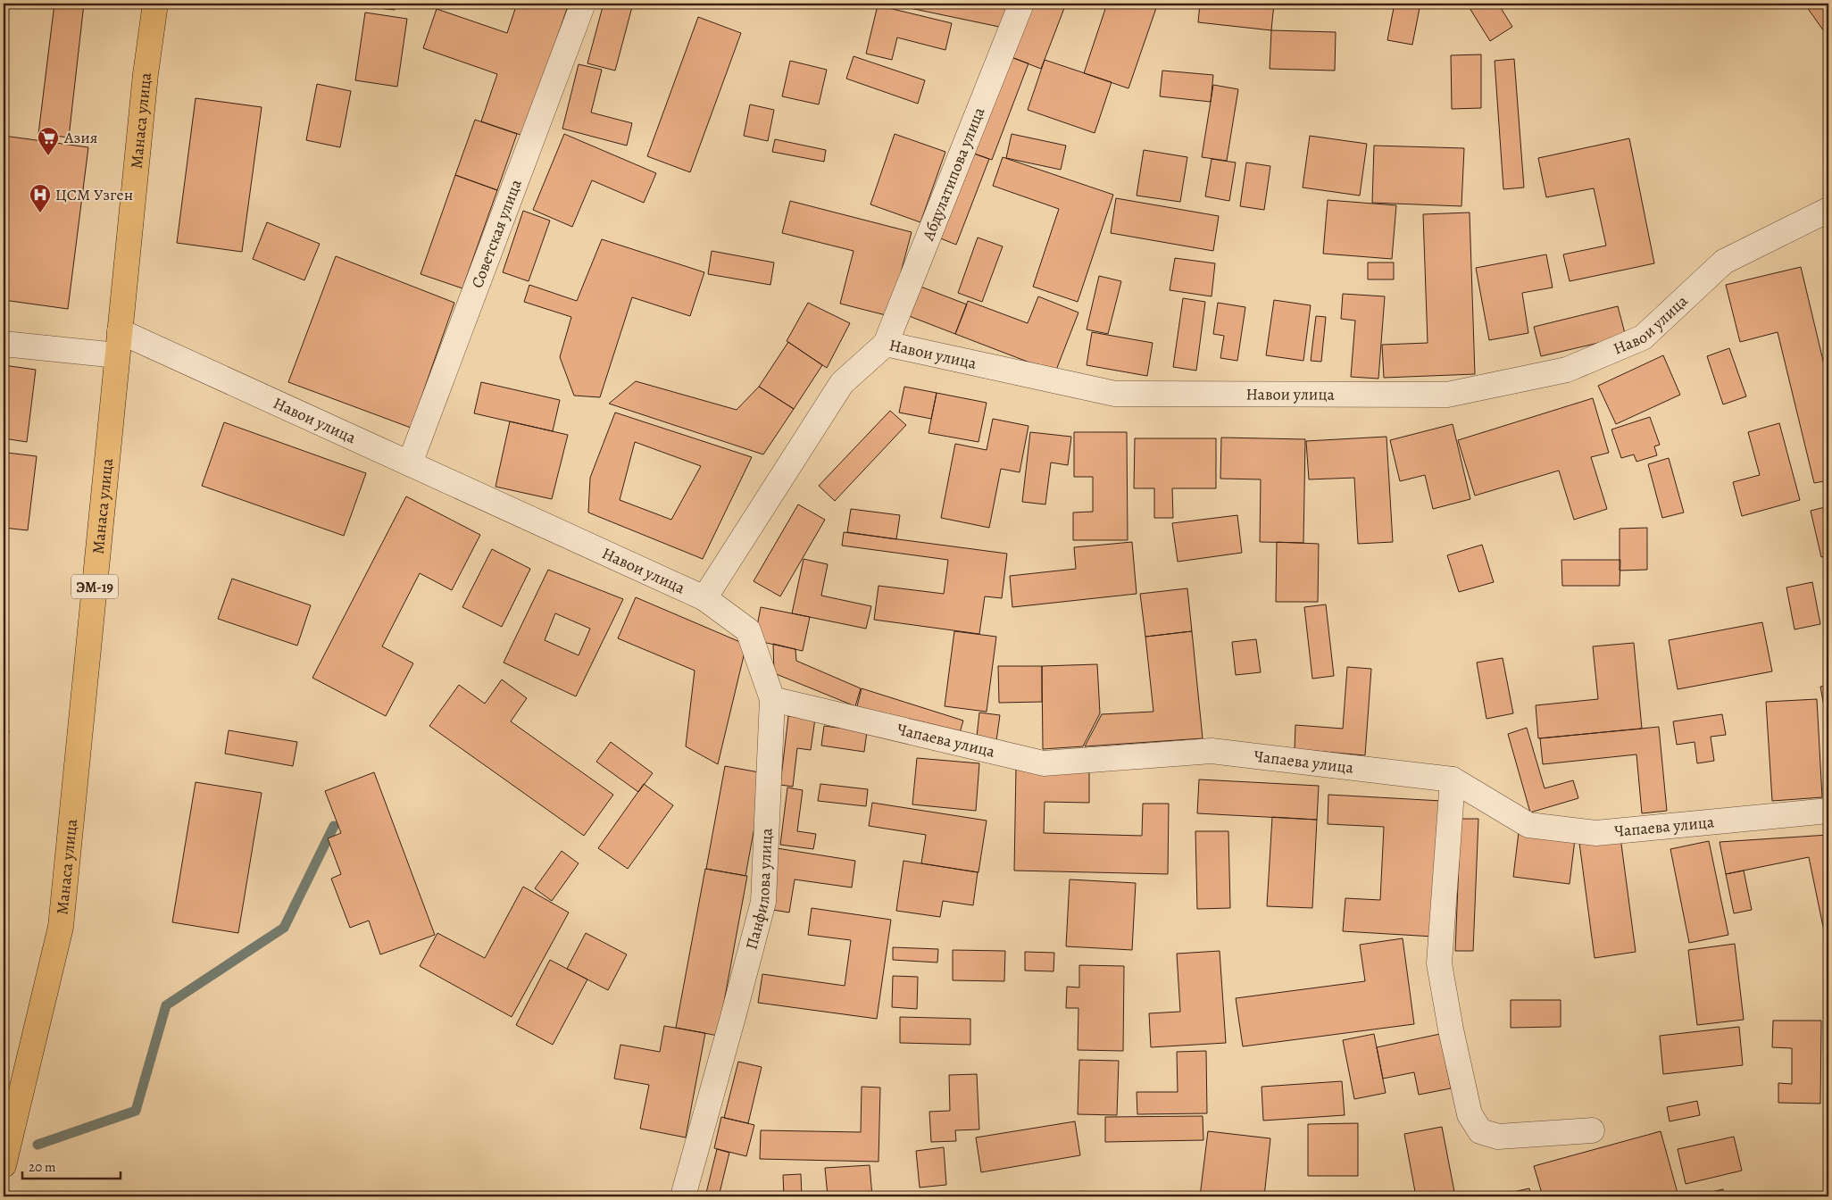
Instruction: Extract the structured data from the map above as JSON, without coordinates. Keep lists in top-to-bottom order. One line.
{"streets":{"main road":["Манаса улица","ЭМ-19"],"street":["Абдулатипова улица","Советская улица","Навои улица","Чапаева улица","Панфилова улица"]},"crossings":[["Манаса улица","Навои улица"],["Абдулатипова улица","Навои улица"],["Советская улица","Навои улица"],["Навои улица","Панфилова улица"],["Чапаева улица","Панфилова улица"]],"places":{"supermarket":["Азия"],"hospital":["ЦСМ Узген"]},"scale_bar":"20 m"}
